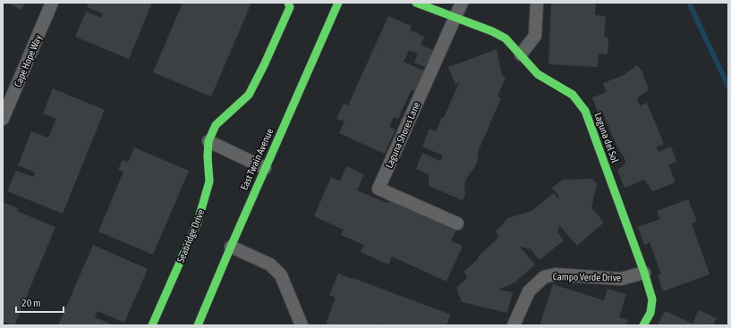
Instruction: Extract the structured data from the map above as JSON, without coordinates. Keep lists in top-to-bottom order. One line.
{"streets":{"street":["Cape Hope Way","Laguna Shores Lane","Laguna del Sol","East Twain Avenue","Seabridge Drive","Campo Verde Drive"]},"crossings":[["Laguna Shores Lane","Laguna del Sol"],["Laguna del Sol","Campo Verde Drive"]],"scale_bar":"20 m"}
